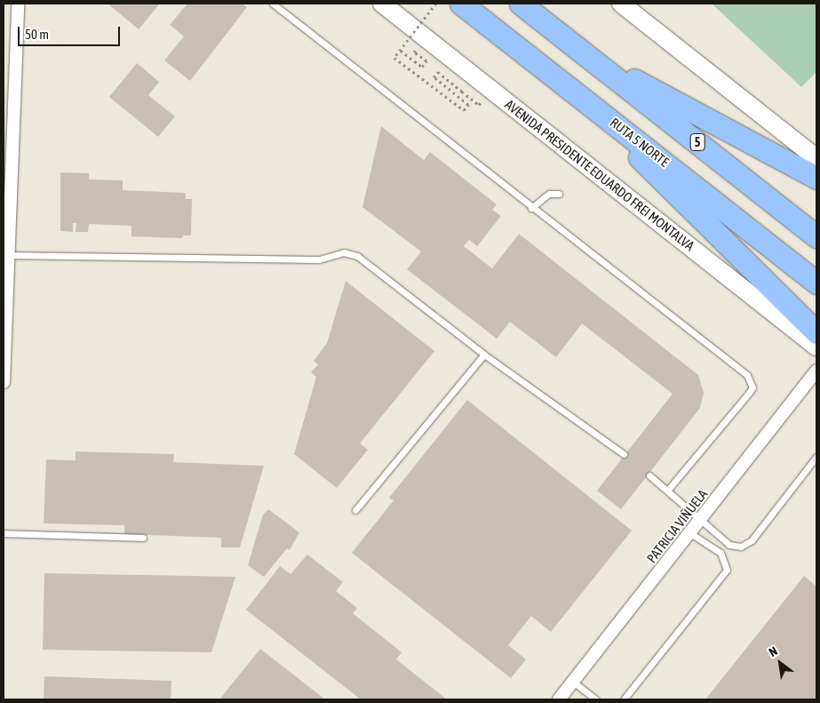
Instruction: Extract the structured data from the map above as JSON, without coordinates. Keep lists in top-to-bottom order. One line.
{"streets":{"highway":["RUTA 5 NORTE","5"],"main road":["AVENIDA PRESIDENTE EDUARDO FREI MONTALVA"],"street":["PATRICIA VIÑUELA"]},"scale_bar":"50 m","north":"top left"}
